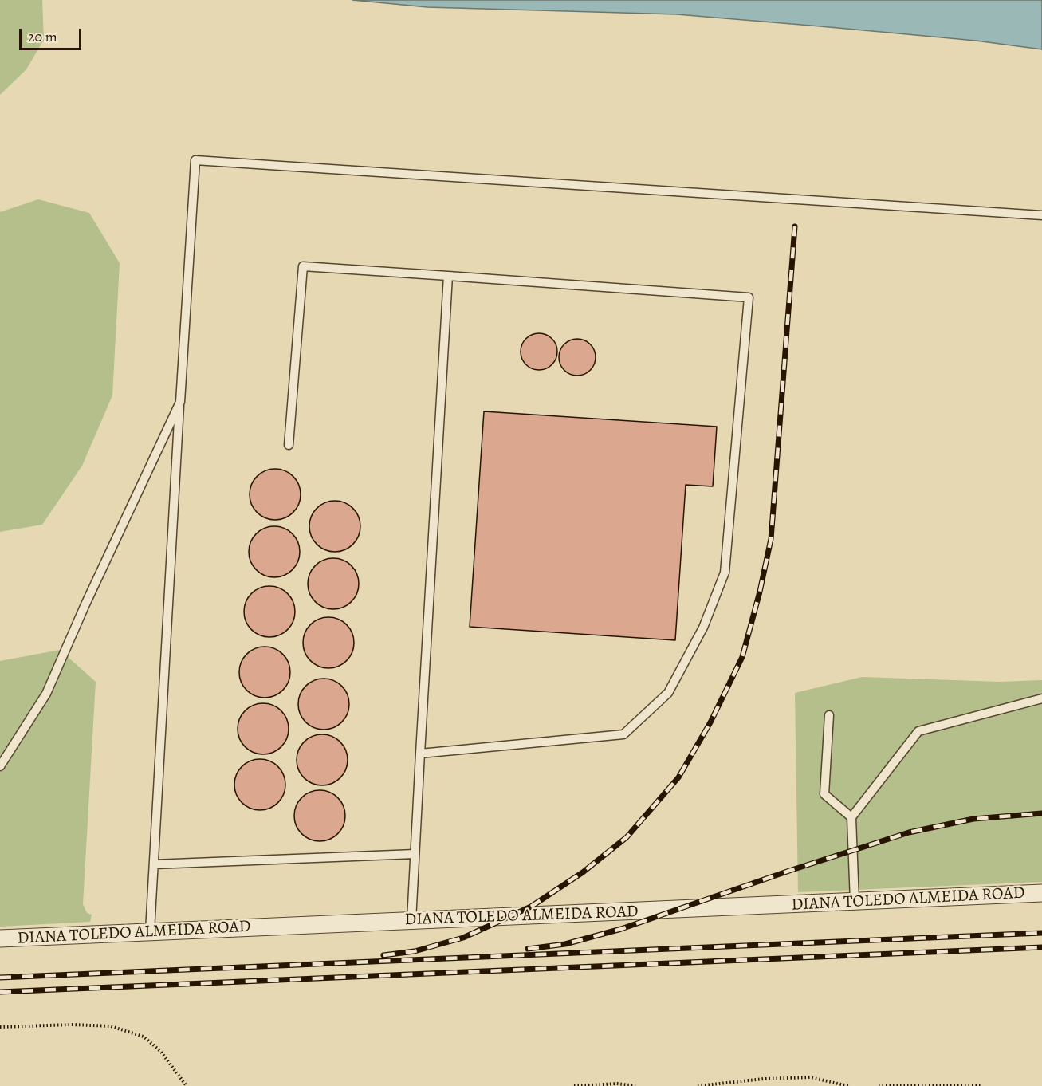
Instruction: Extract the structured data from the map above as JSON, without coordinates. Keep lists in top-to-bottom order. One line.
{"streets":{"street":["DIANA TOLEDO ALMEIDA ROAD"]},"scale_bar":"20 m"}
